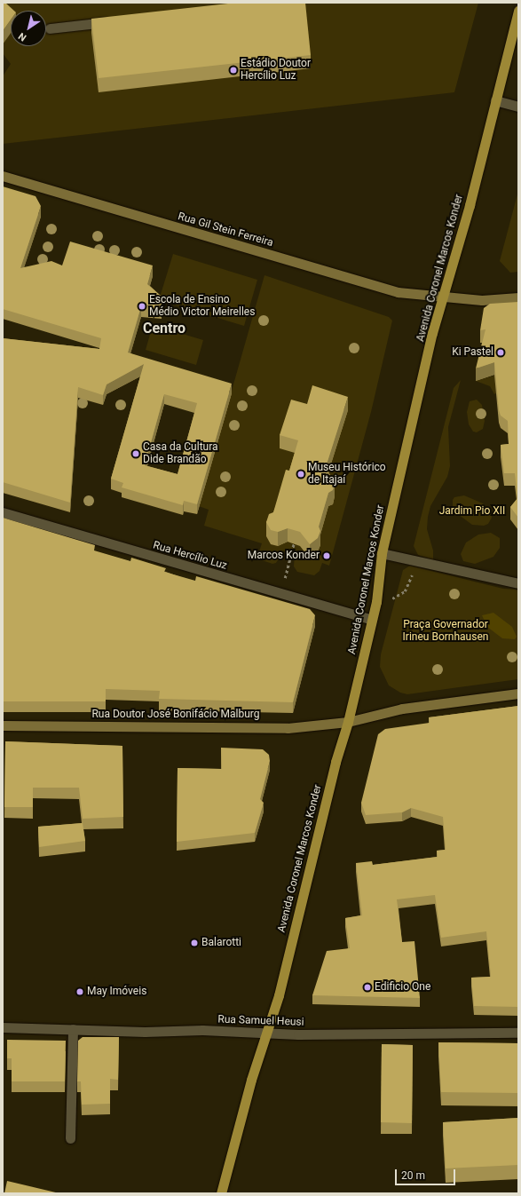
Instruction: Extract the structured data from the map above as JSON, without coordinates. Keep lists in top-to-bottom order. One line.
{"streets":{"main road":["Rua Gil Stein Ferreira","Avenida Coronel Marcos Konder","Rua Doutor José Bonifácio Malburg"],"street":["Rua Hercílio Luz","Rua Samuel Heusi"]},"crossings":[["Rua Gil Stein Ferreira","Avenida Coronel Marcos Konder"],["Avenida Coronel Marcos Konder","Rua Hercílio Luz"],["Avenida Coronel Marcos Konder","Rua Doutor José Bonifácio Malburg"],["Avenida Coronel Marcos Konder","Rua Samuel Heusi"]],"districts":["Centro"],"parks":["Jardim Pio XII","Praça Governador Irineu Bornhausen"],"places":["Estádio Doutor Hercílio Luz","Escola de Ensino Médio Victor Meirelles","Ki Pastel","Casa da Cultura Dide Brandão","Museu Histórico de Itajaí","Marcos Konder","Balarotti","Edificio One","May Imóveis"],"scale_bar":"20 m","north":"bottom left"}
